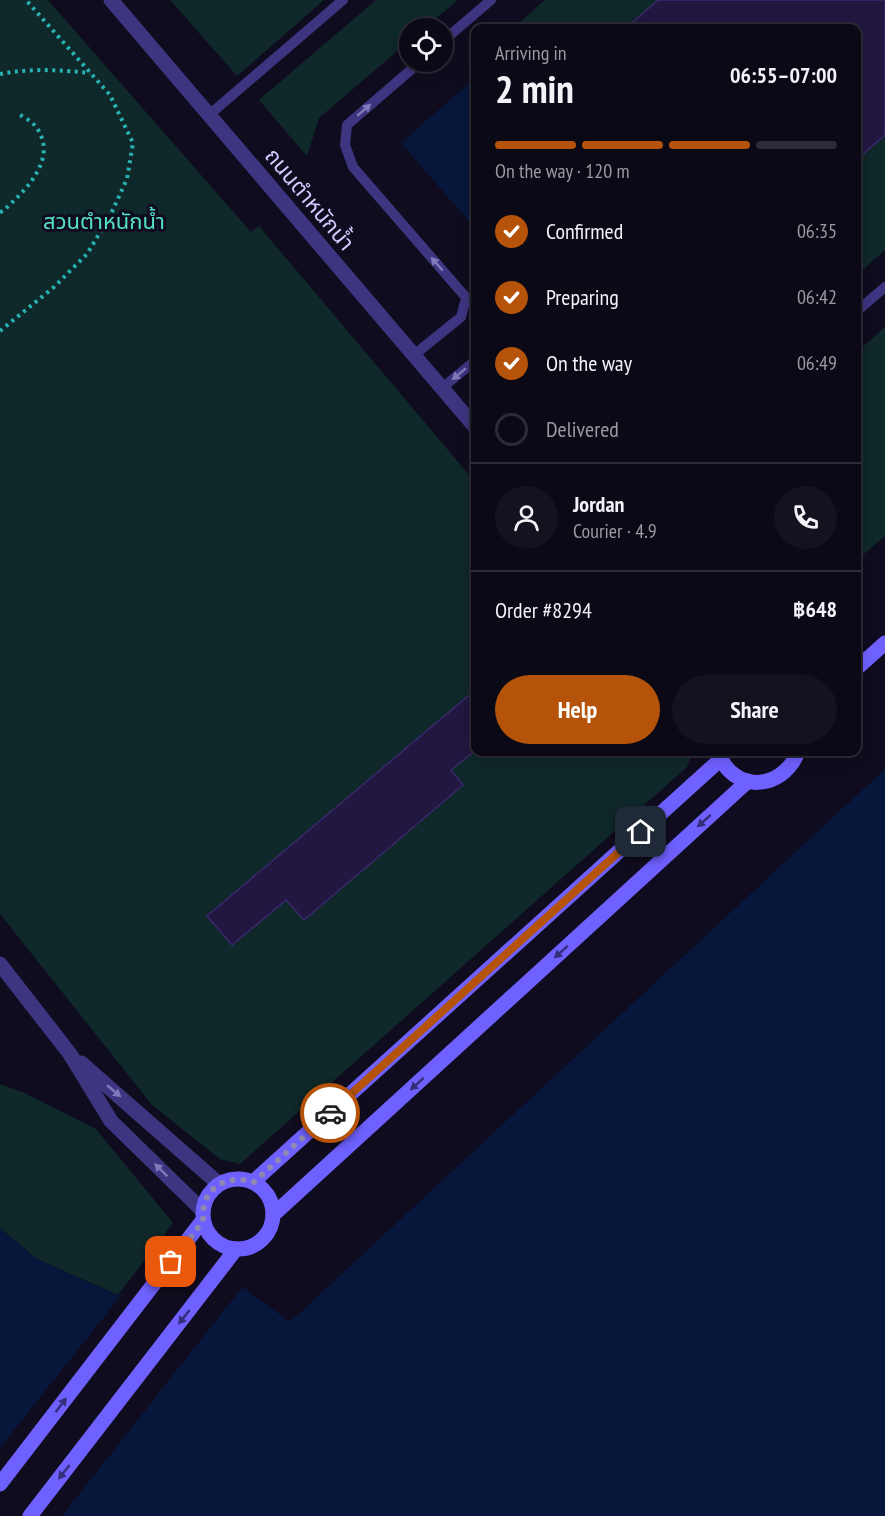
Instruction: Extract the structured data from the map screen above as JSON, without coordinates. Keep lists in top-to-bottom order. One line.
{"streets":{"street":["ถนนตำหนักน้ำ"]},"parks":["สวนตำหนักน้ำ"],"page":{"heading":["2 min","Arriving in","06:55–07:00"],"panel":["Jordan","Courier · 4.9","Order #8294","฿648"],"bar":"On the way · 120 m","list":[["Confirmed","06:35"],["Preparing","06:42"],["On the way","06:49"],"Delivered"],"buttons":["Help","Share"]}}
